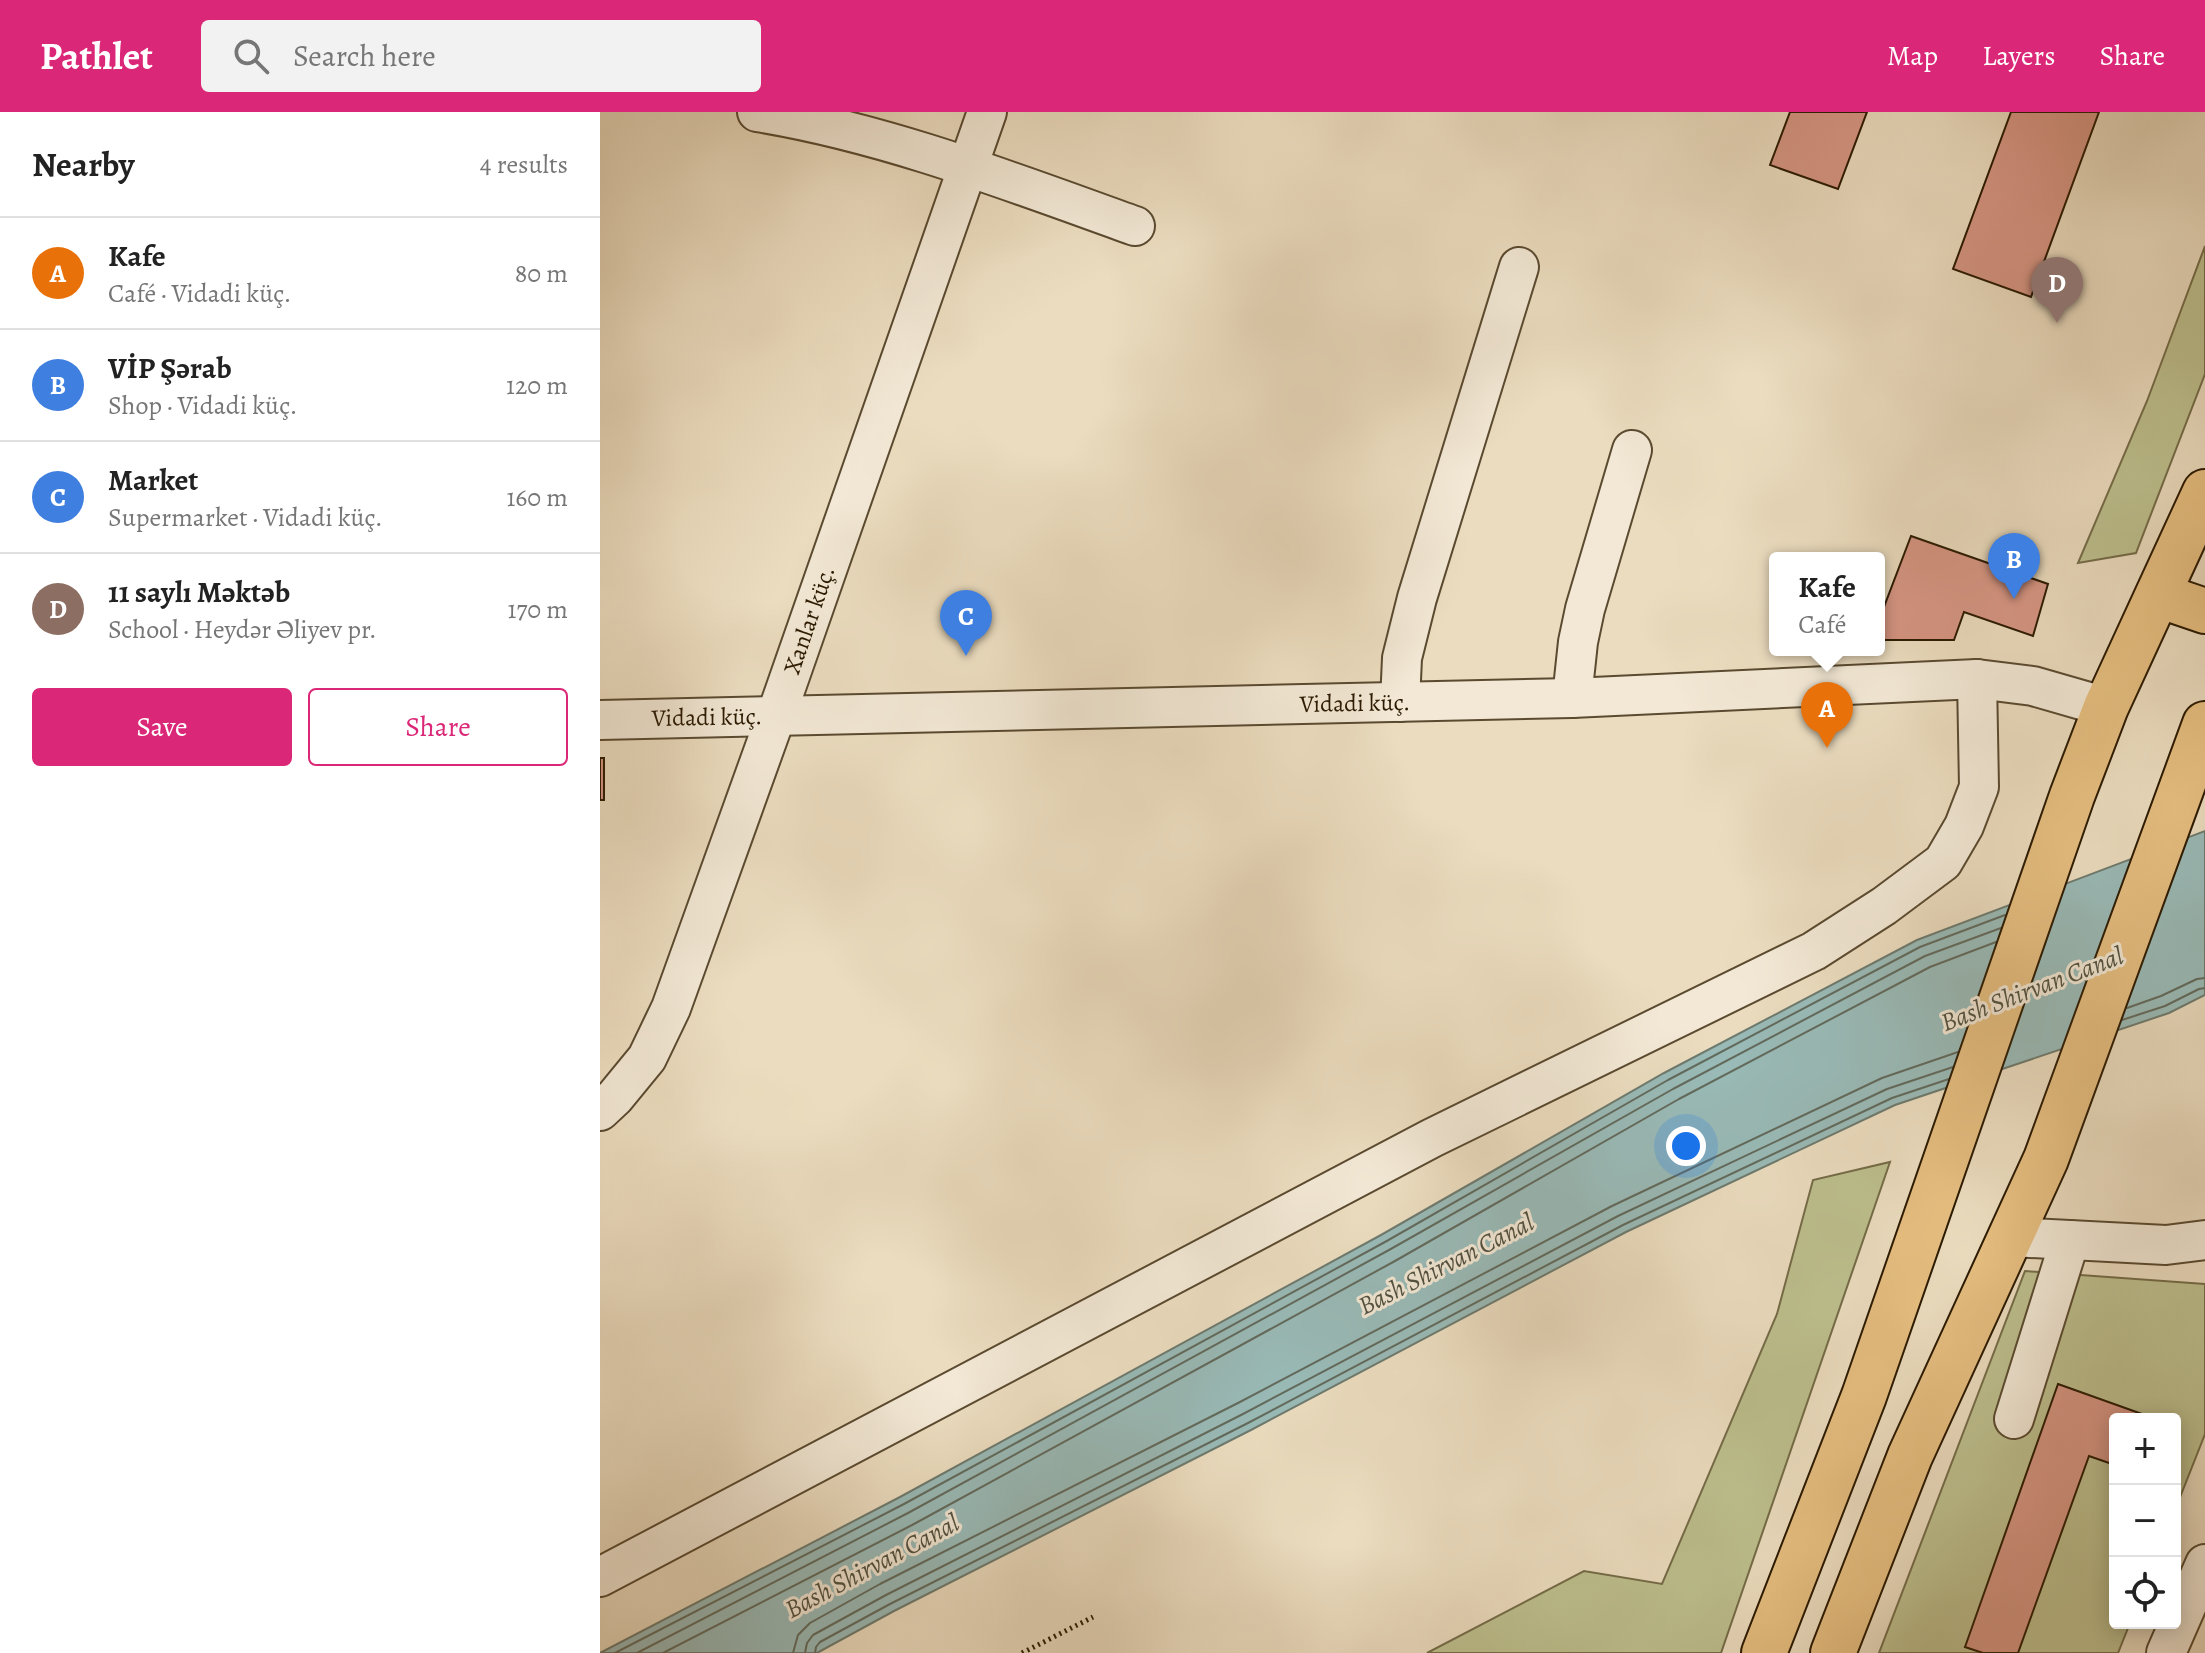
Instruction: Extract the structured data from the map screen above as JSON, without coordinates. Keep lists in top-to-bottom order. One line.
{"streets":{"street":["Xanlar küç.","Vidadi küç."]},"crossings":[["Xanlar küç.","Vidadi küç."]],"water":["Bash Shirvan Canal"],"page":{"header":"Pathlet","search":"Search here","nav":["Map","Layers","Share"],"heading":["Nearby","4 results"],"list":[{"mark":"A","name":"Kafe","note":"Café · Vidadi küç.","value":"80 m"},{"mark":"B","name":"VİP Şərab","note":"Shop · Vidadi küç.","value":"120 m"},{"mark":"C","name":"Market","note":"Supermarket · Vidadi küç.","value":"160 m"},{"mark":"D","name":"11 saylı Məktəb","note":"School · Heydər Əliyev pr.","value":"170 m"}],"pins":["D","B","C","A"],"popup":["Kafe","Café"],"buttons":["Save","Share"],"map_buttons":["+","−"]}}
